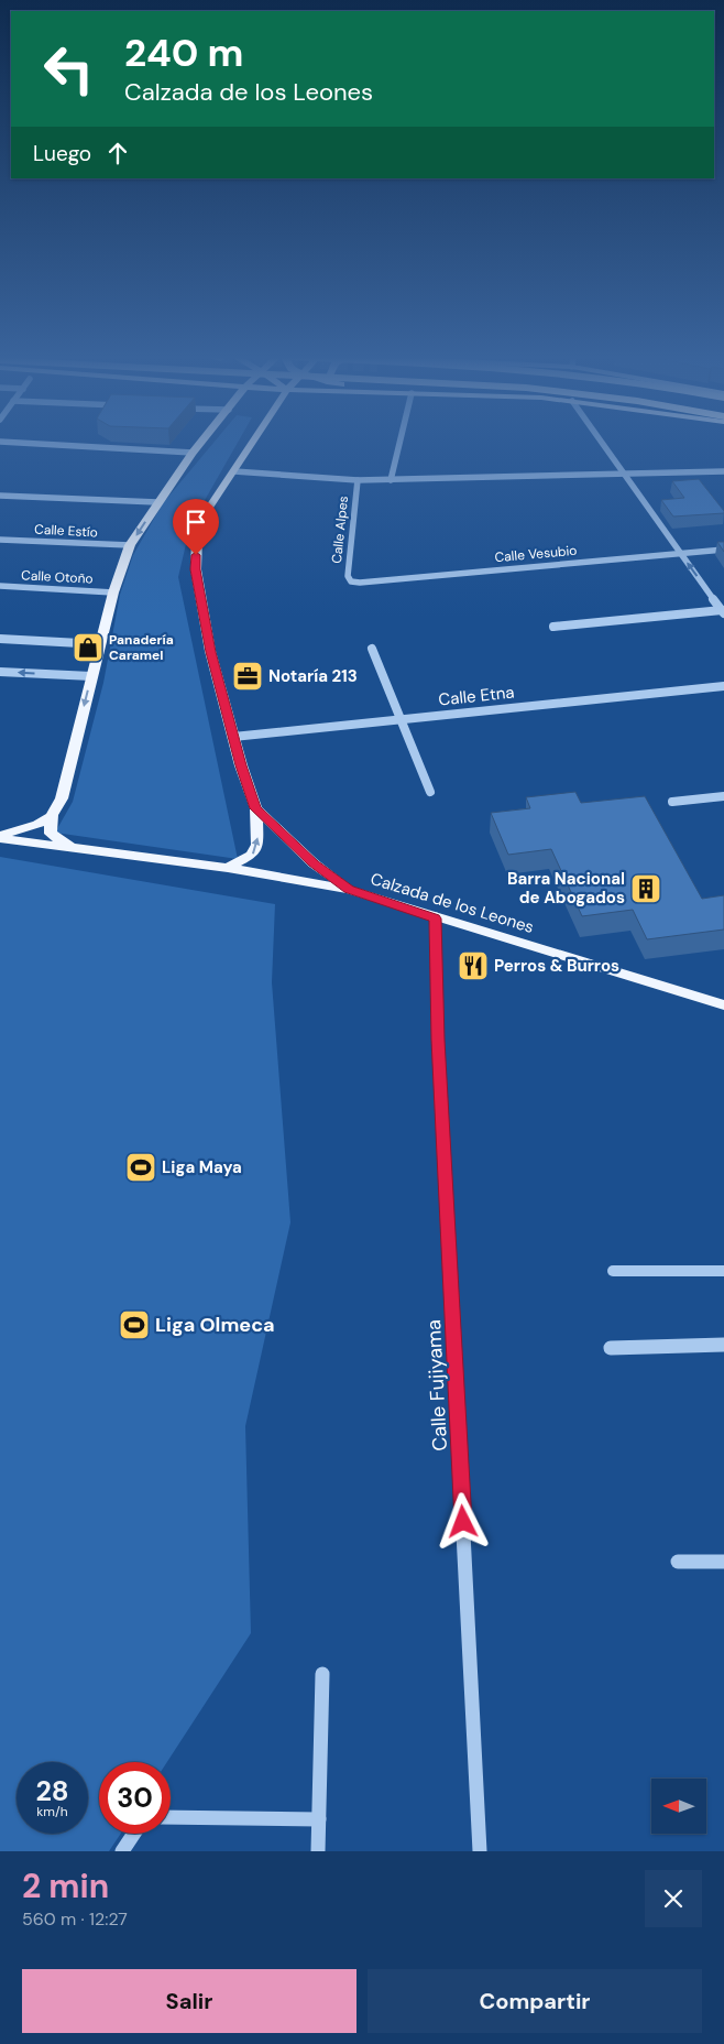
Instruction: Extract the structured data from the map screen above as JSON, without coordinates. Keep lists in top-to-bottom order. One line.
{"streets":{"main road":["Calzada de los Leones"],"street":["Calle Alpes","Calle Estío","Calle Vesubio","Calle Otoño","Calle Etna","Calle Fujiyama"]},"crossings":[["Calle Alpes","Calle Vesubio"],["Calzada de los Leones","Calle Fujiyama"]],"places":{"shop":["Panadería Caramel"],"office":["Notaría 213"],"building":["Barra Nacional de Abogados"],"restaurant":["Perros & Burros"],"sports":["Liga Maya","Liga Olmeca"]},"north":"left","page":{"turn":["240 m","Calzada de los Leones"],"then":"Luego","speed":"28 km/h","limit":"30","heading":["2 min","560 m · 12:27"],"buttons":["Salir","Compartir"]}}
